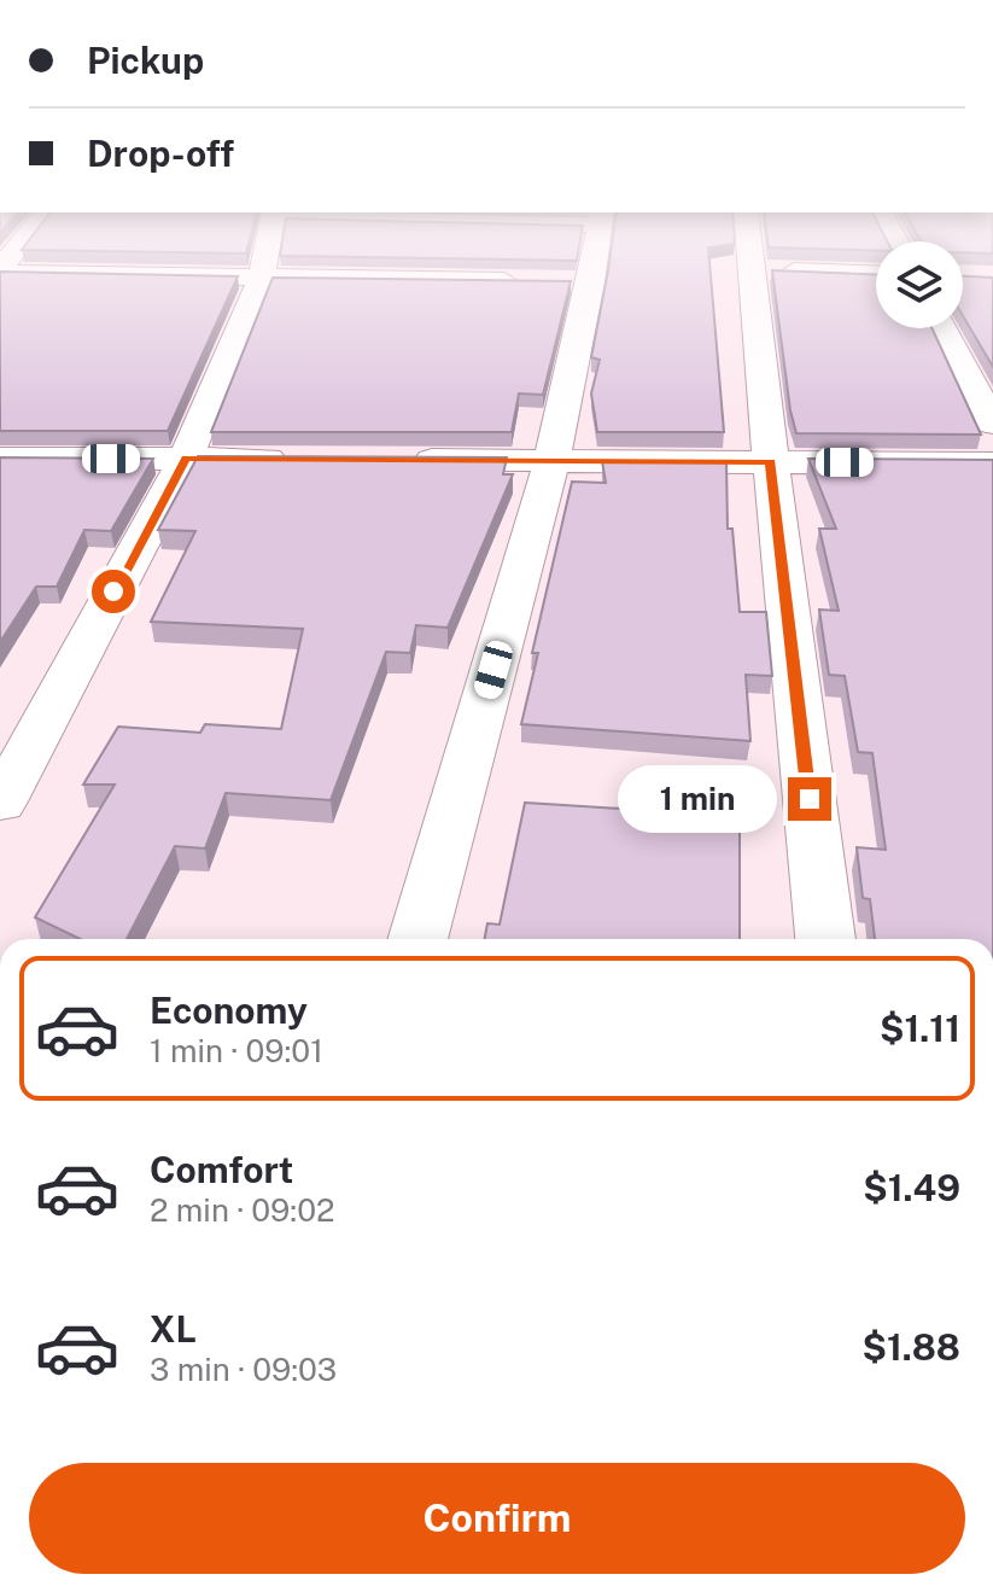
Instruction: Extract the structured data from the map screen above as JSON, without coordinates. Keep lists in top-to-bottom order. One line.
{"page":{"banner":["Pickup","Drop-off"],"bubble":"1 min","list":[{"name":"Economy","note":"1 min · 09:01","value":"$1.11"},{"name":"Comfort","note":"2 min · 09:02","value":"$1.49"},{"name":"XL","note":"3 min · 09:03","value":"$1.88"}],"buttons":"Confirm"}}
